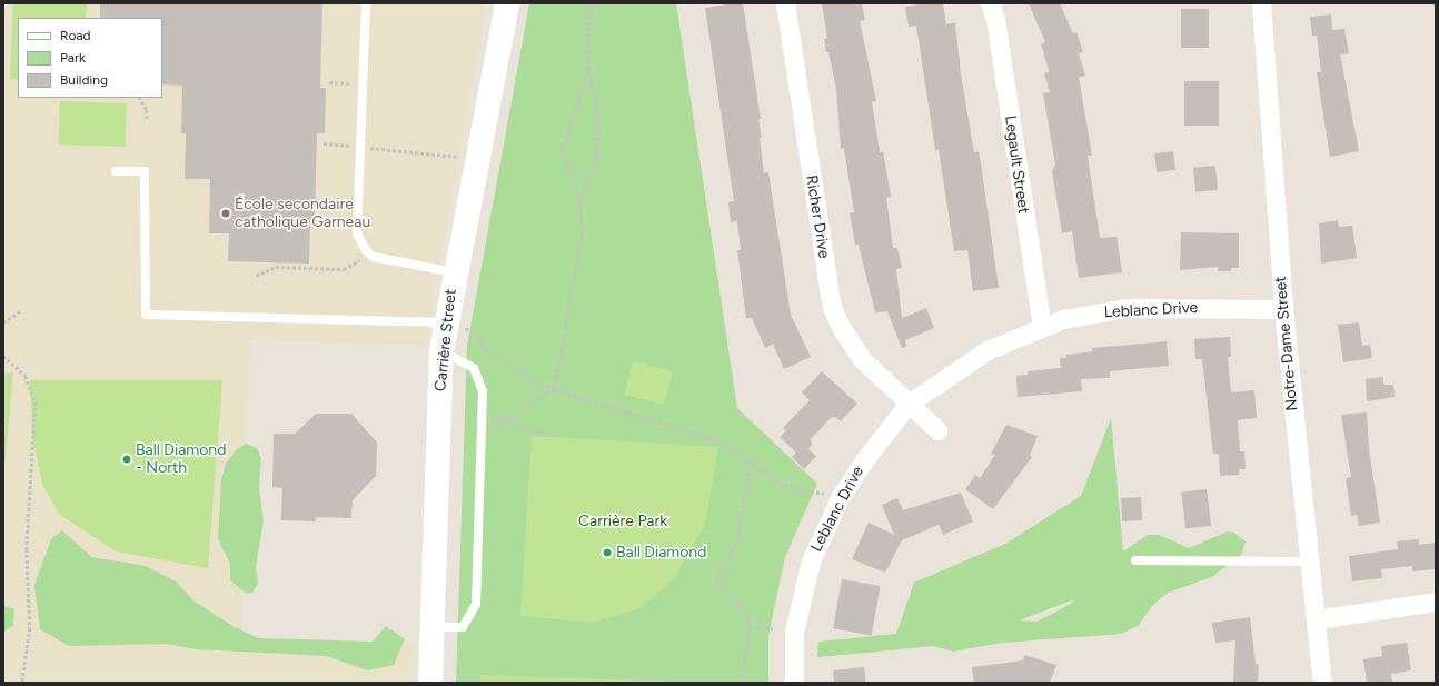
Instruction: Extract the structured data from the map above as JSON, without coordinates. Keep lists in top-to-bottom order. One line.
{"streets":{"street":["Legault Street","Richer Drive","Leblanc Drive","Carrière Street","Notre-Dame Street"]},"crossings":[["Legault Street","Leblanc Drive"],["Richer Drive","Leblanc Drive"],["Leblanc Drive","Notre-Dame Street"]],"parks":["Carrière Park"],"places":["École secondaire catholique Garneau","Ball Diamond - North","Ball Diamond"],"legend":["Road","Park","Building"]}
